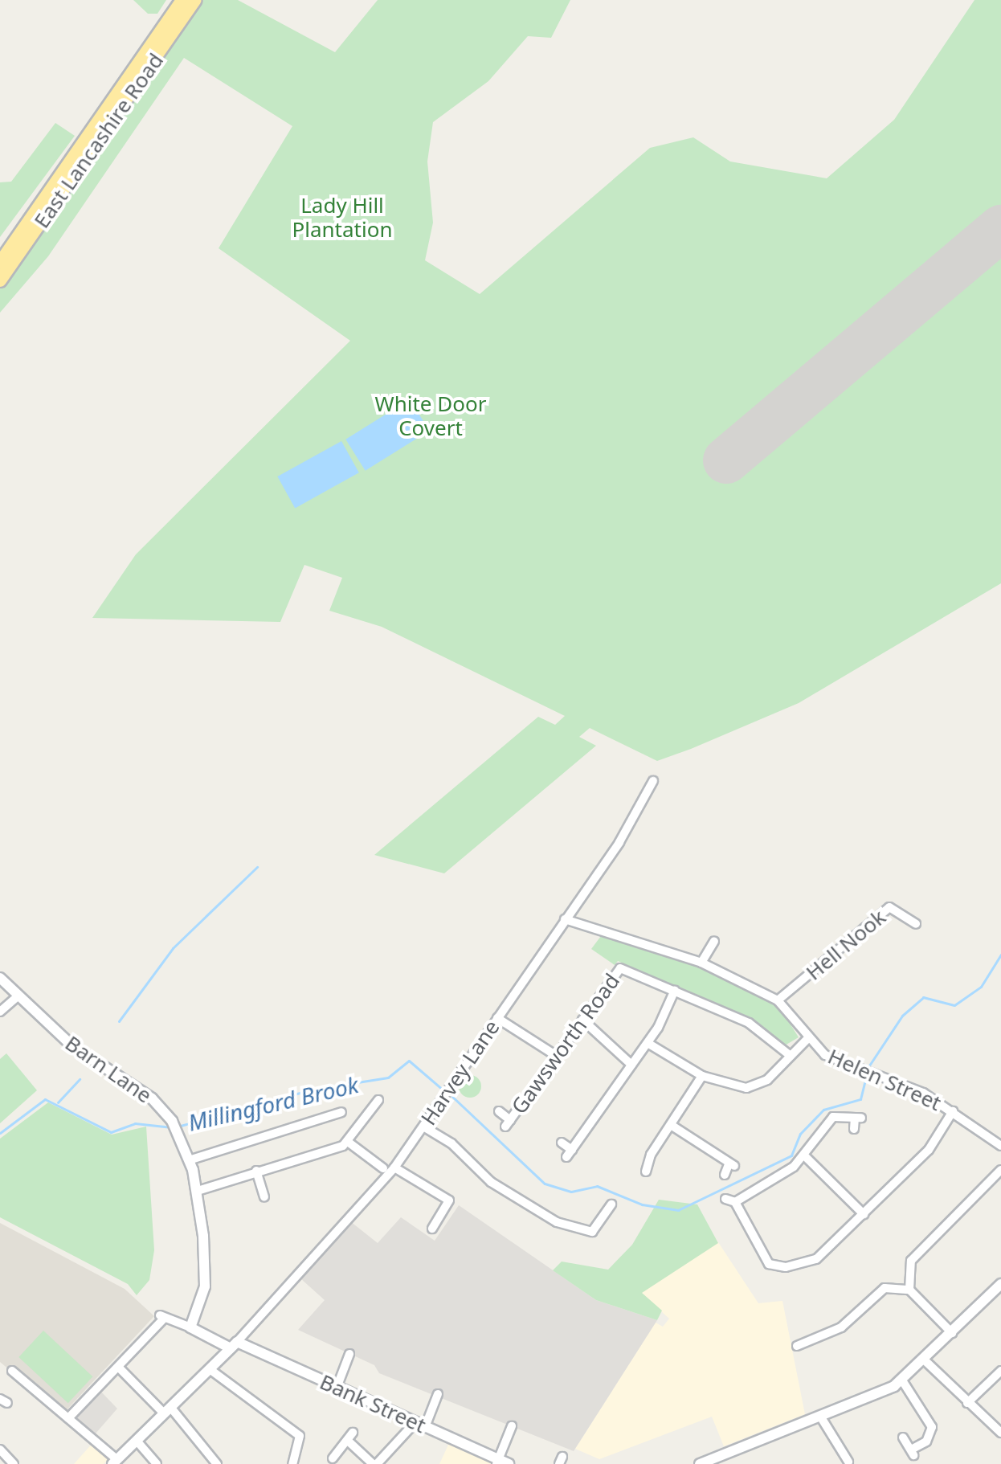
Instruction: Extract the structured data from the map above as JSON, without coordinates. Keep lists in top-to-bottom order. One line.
{"streets":{"highway":["East Lancashire Road"],"street":["Hell Nook","Gawsworth Road","Barn Lane","Harvey Lane","Helen Street","Bank Street"]},"crossings":[["Hell Nook","Helen Street"],["Barn Lane","Bank Street"],["Harvey Lane","Helen Street"],["Harvey Lane","Bank Street"]],"water":["Millingford Brook"],"parks":["Lady Hill Plantation","White Door Covert"]}
